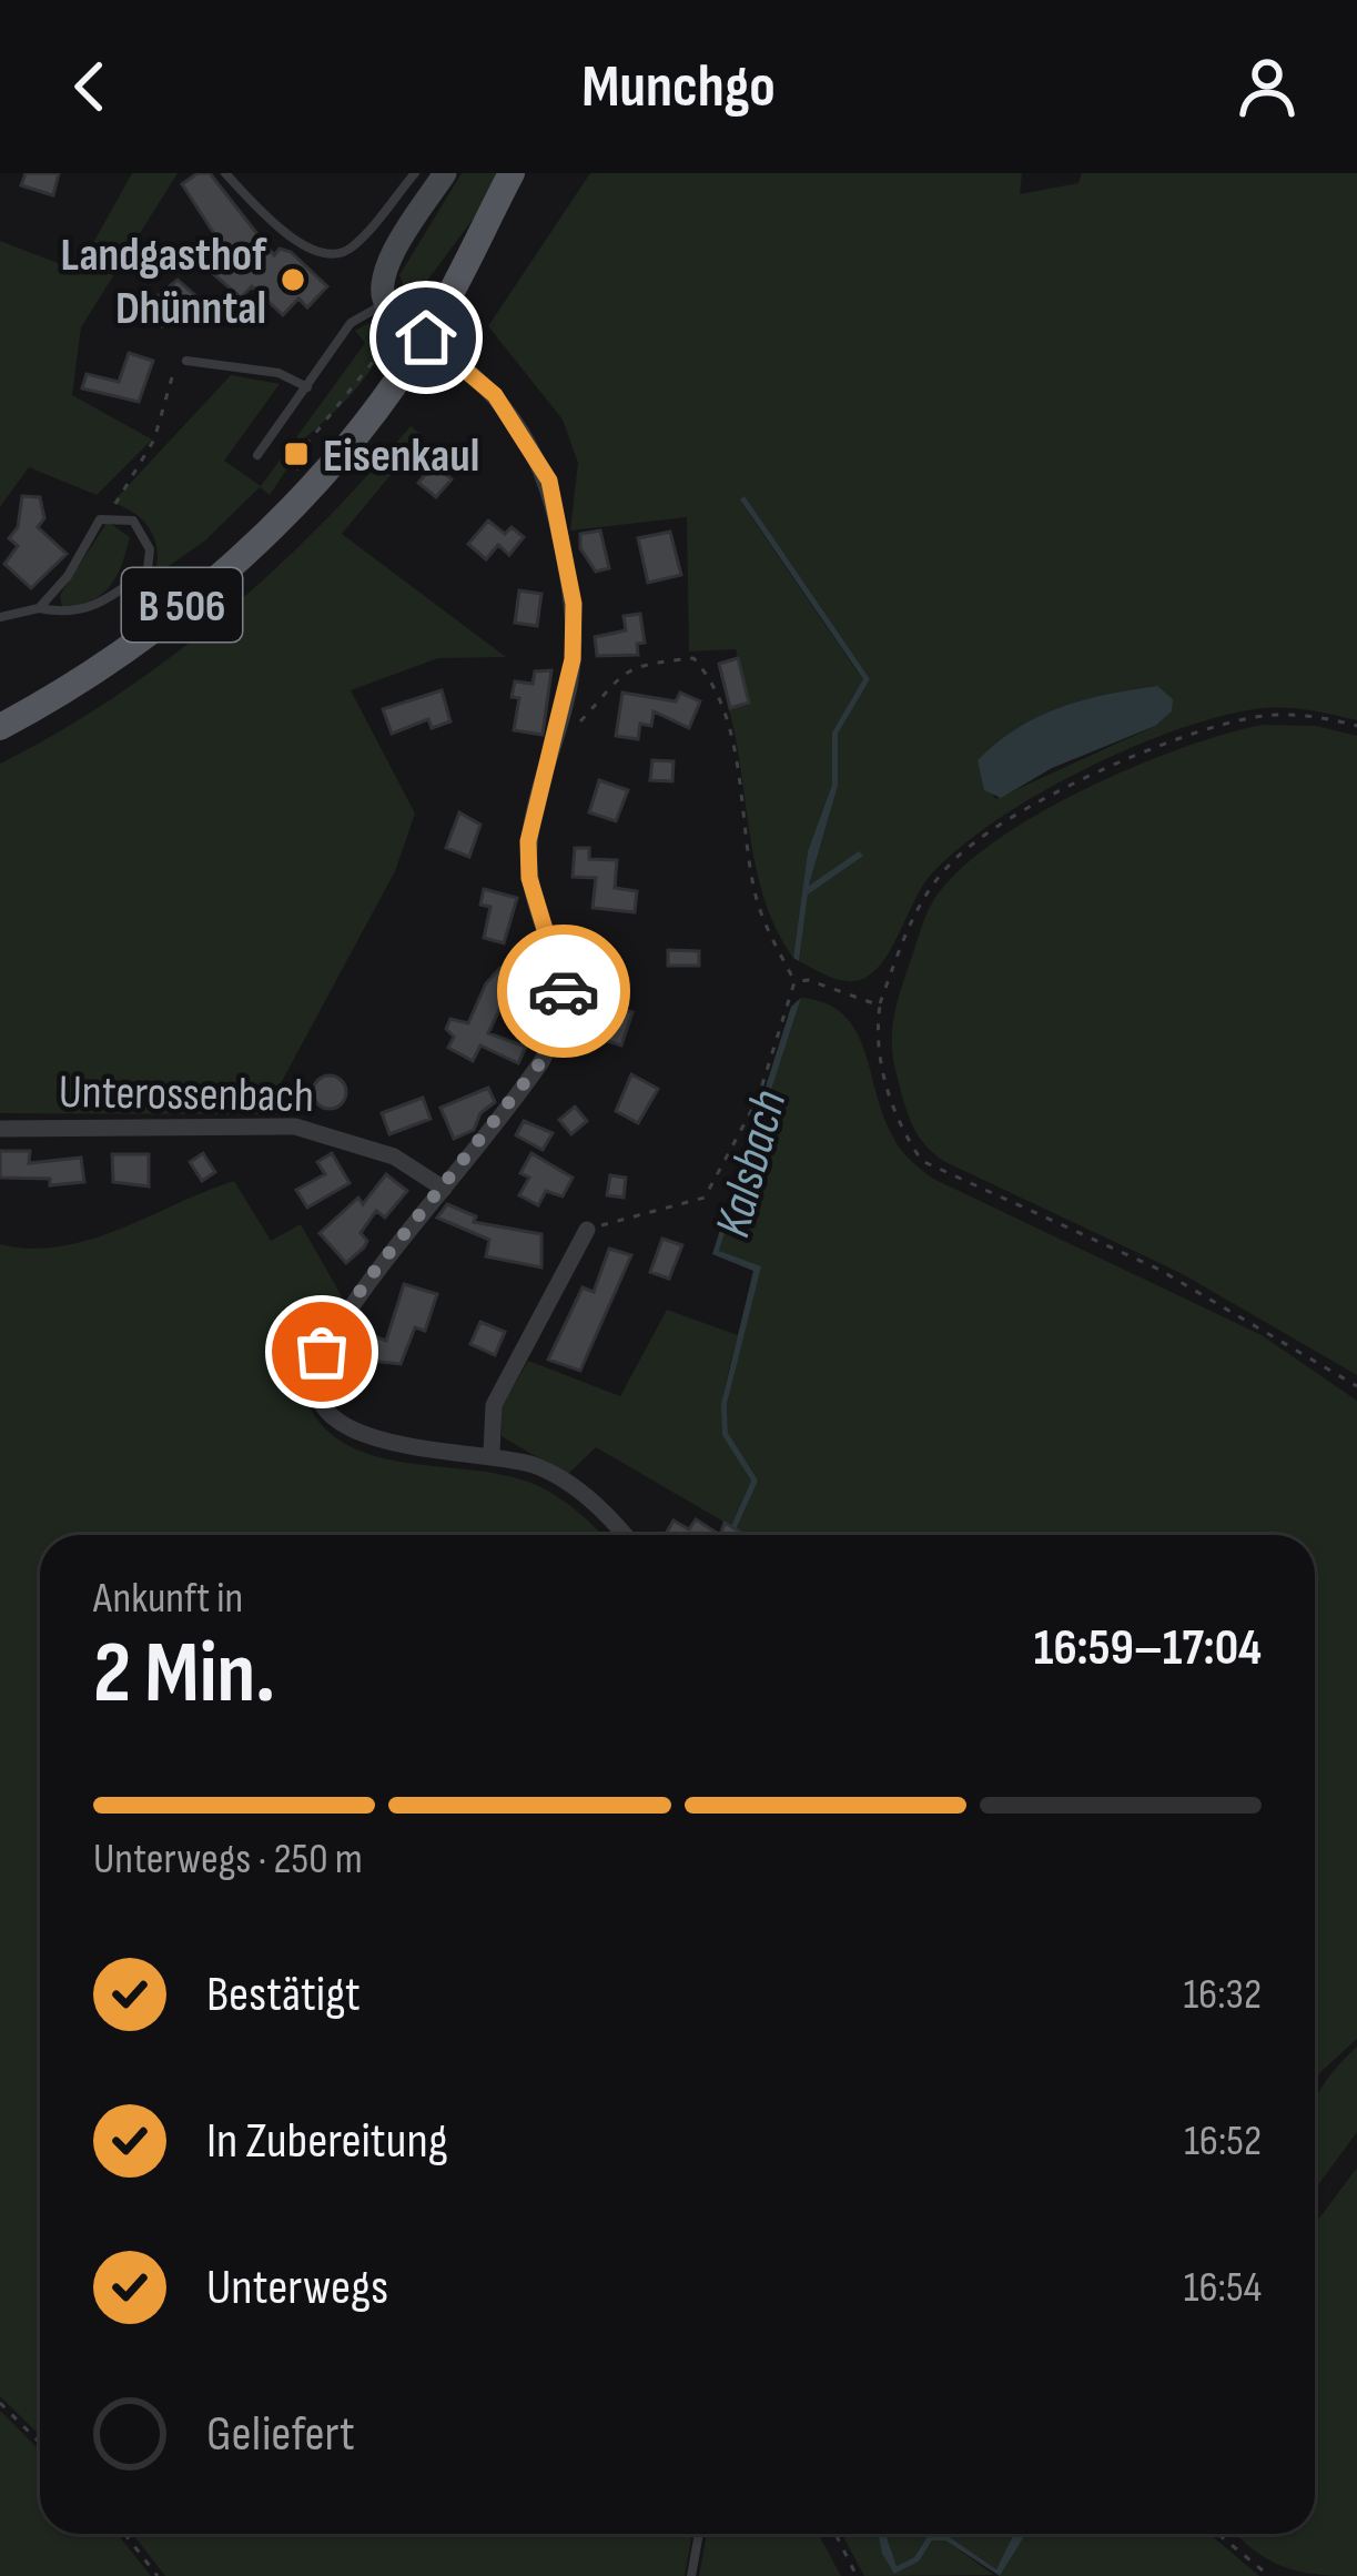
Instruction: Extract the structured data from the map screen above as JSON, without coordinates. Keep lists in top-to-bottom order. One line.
{"streets":{"main road":["B 506"],"street":["Unterossenbach"]},"water":["Kalsbach"],"places":{"other":["Landgasthof Dhünntal"],"transit":["Eisenkaul"]},"page":{"header":"Munchgo","heading":["2 Min.","Ankunft in","16:59–17:04"],"bar":"Unterwegs · 250 m","list":[["Bestätigt","16:32"],["In Zubereitung","16:52"],["Unterwegs","16:54"],"Geliefert"]}}
